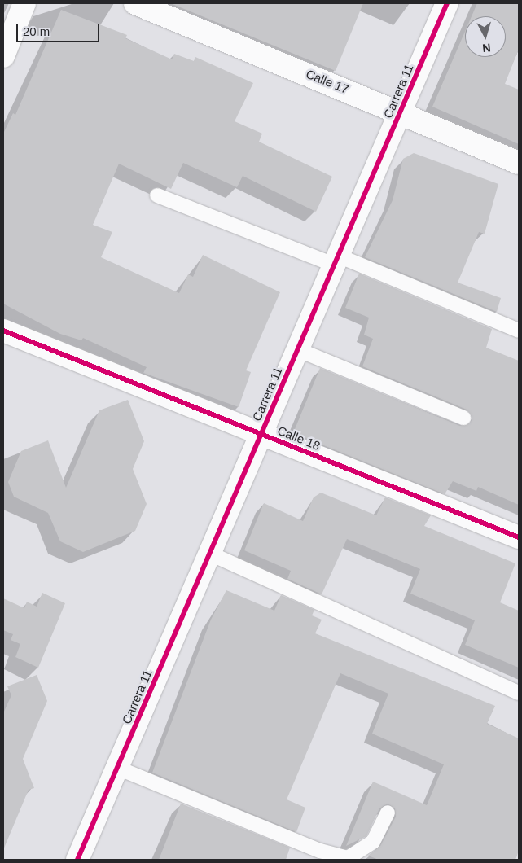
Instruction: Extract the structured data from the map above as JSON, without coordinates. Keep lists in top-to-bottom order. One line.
{"streets":{"street":["Calle 17","Carrera 11","Calle 18"]},"crossings":[["Calle 17","Carrera 11"],["Carrera 11","Calle 18"]],"scale_bar":"20 m","north":"bottom"}
